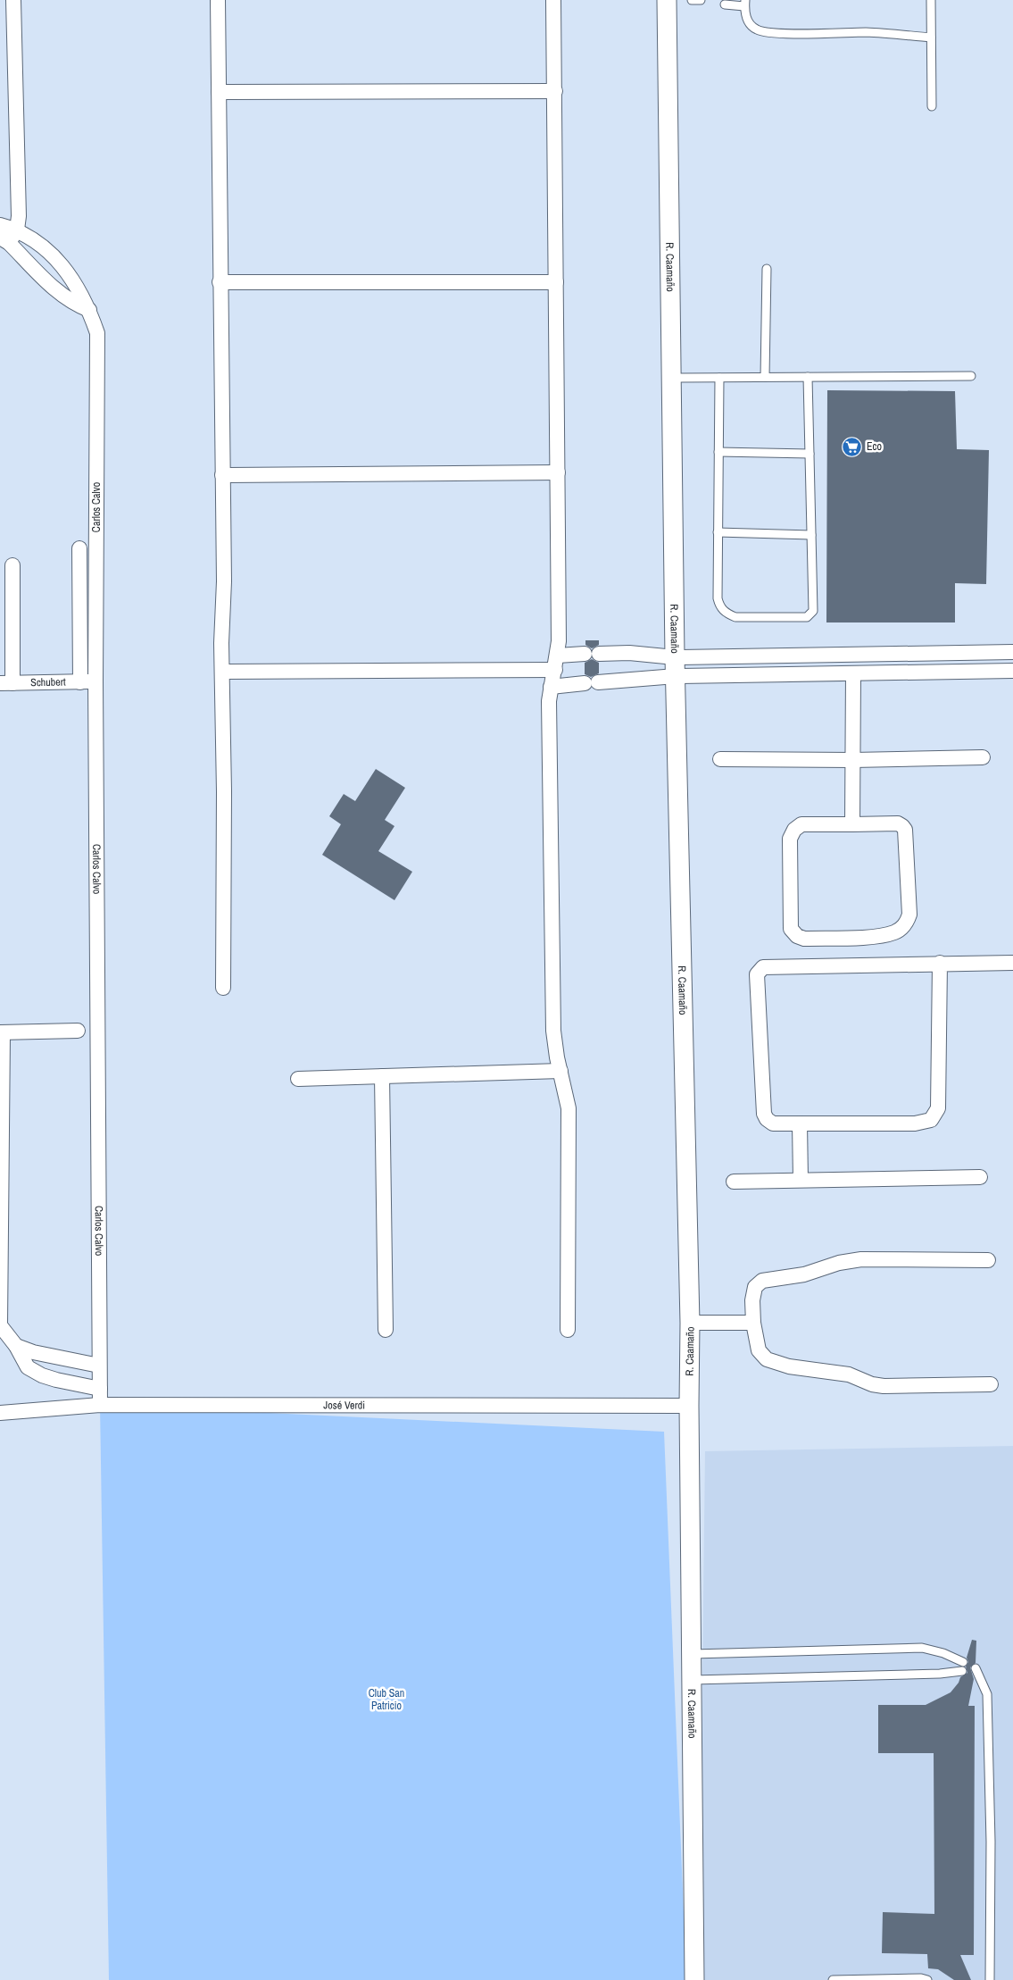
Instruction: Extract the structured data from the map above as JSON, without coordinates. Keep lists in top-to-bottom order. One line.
{"streets":{"street":["R. Caamaño","Carlos Calvo","Schubert","José Verdi"]},"crossings":[["R. Caamaño","José Verdi"],["Carlos Calvo","Schubert"],["Carlos Calvo","José Verdi"]],"parks":["Club San Patricio"],"places":{"supermarket":["Eco"]}}
